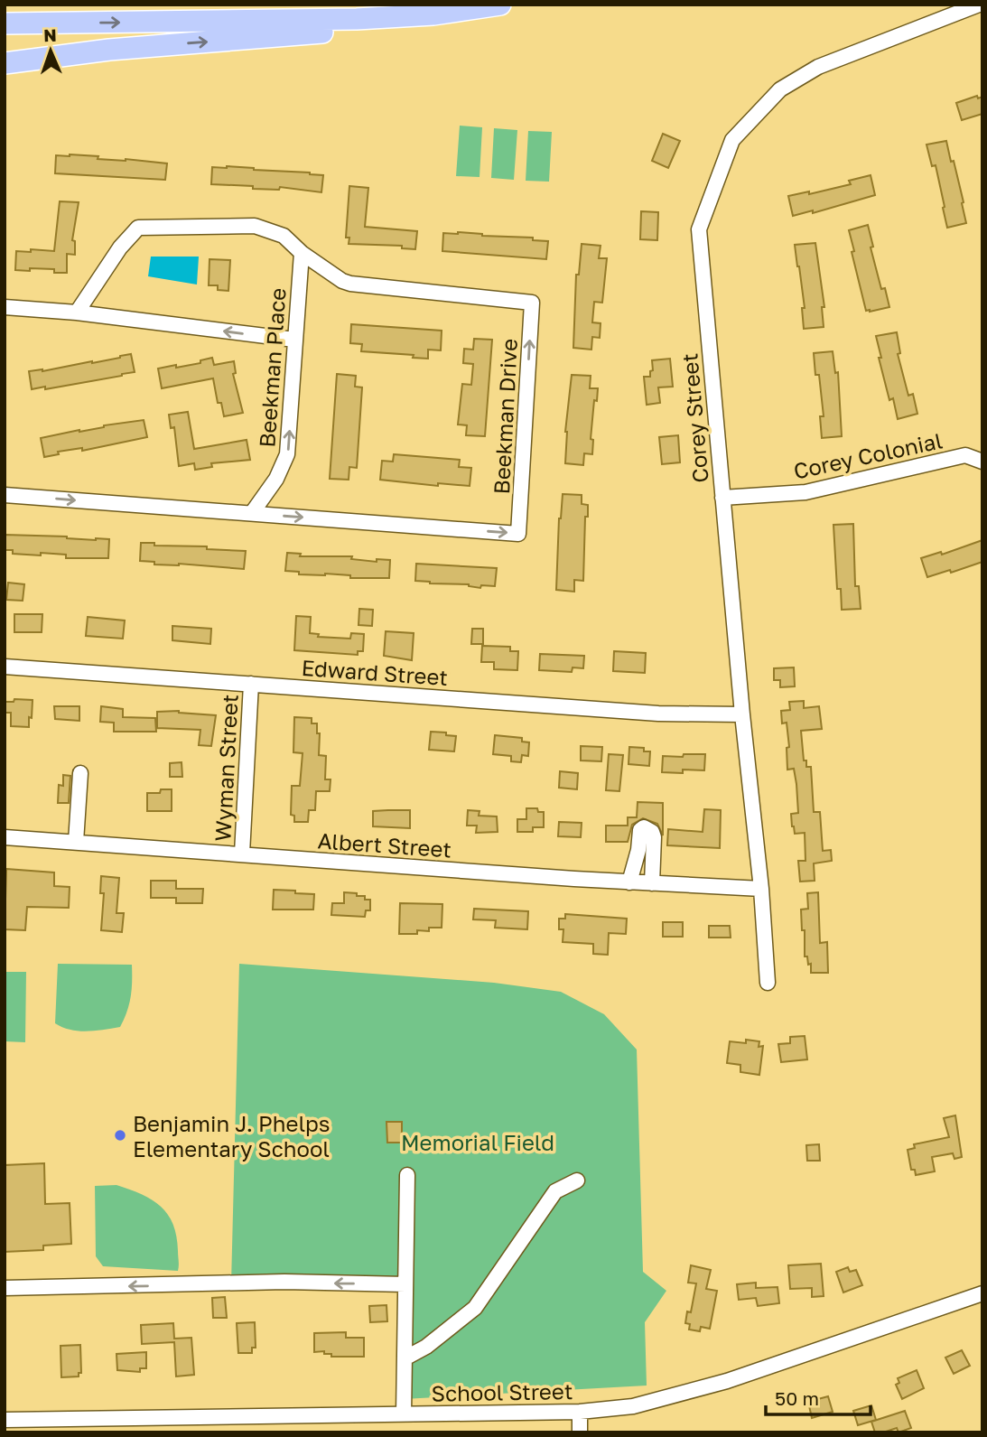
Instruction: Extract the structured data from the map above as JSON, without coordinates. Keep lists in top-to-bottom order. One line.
{"streets":{"street":["Beekman Place","Beekman Drive","Corey Street","Corey Colonial","Edward Street","Wyman Street","Albert Street","School Street"]},"crossings":[["Beekman Place","Beekman Drive"],["Corey Street","Corey Colonial"],["Corey Street","Edward Street"],["Corey Street","Albert Street"],["Edward Street","Wyman Street"],["Wyman Street","Albert Street"]],"one_way":["Beekman Place"],"parks":["Memorial Field"],"places":["Benjamin J. Phelps Elementary School"],"scale_bar":"50 m","north":"top"}
